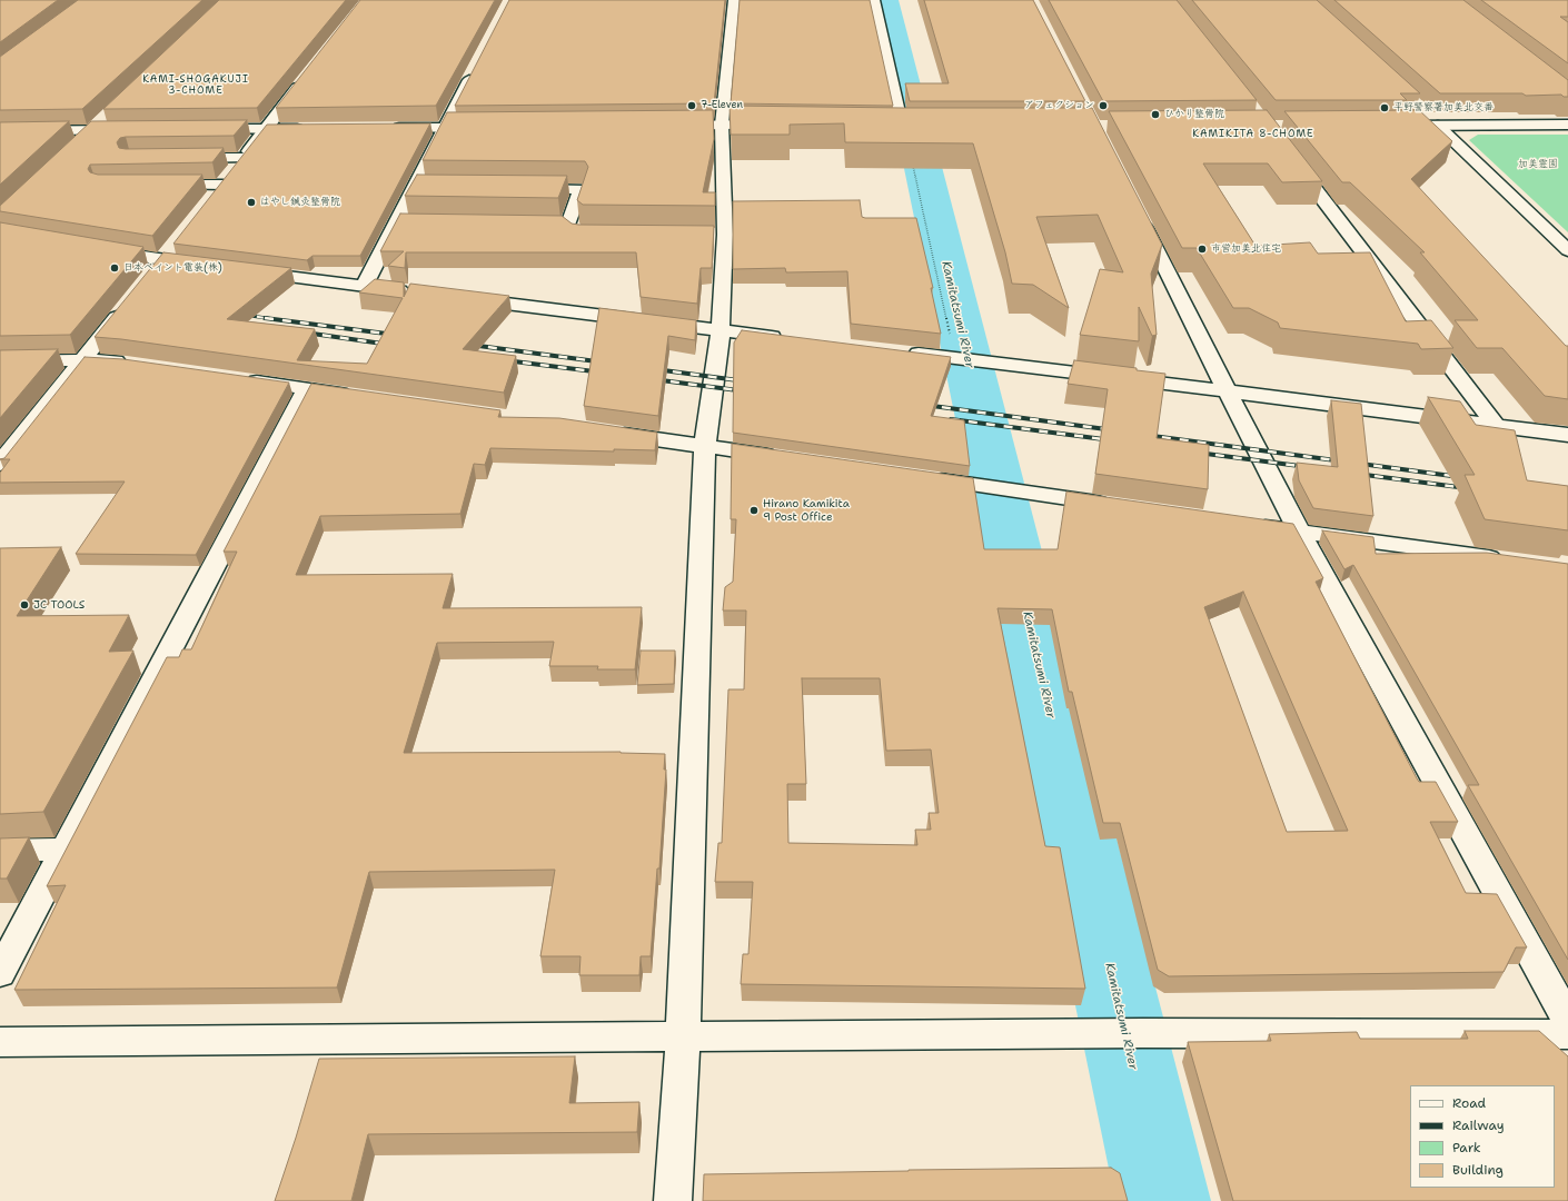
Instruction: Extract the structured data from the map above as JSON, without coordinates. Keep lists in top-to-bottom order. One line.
{"districts":["KAMI-SHOGAKUJI 3-CHOME","KAMIKITA 8-CHOME"],"water":["Kamitatsumi River"],"parks":["加美霊園"],"places":["7-Eleven","アフェクション","平野警察署加美北交番","ひかり整骨院","はやし鍼灸整骨院","市営加美北住宅","日本ペイント電装(株)","Hirano Kamikita 9 Post Office","JC TOOLS"],"legend":["Road","Railway","Park","Building"]}
